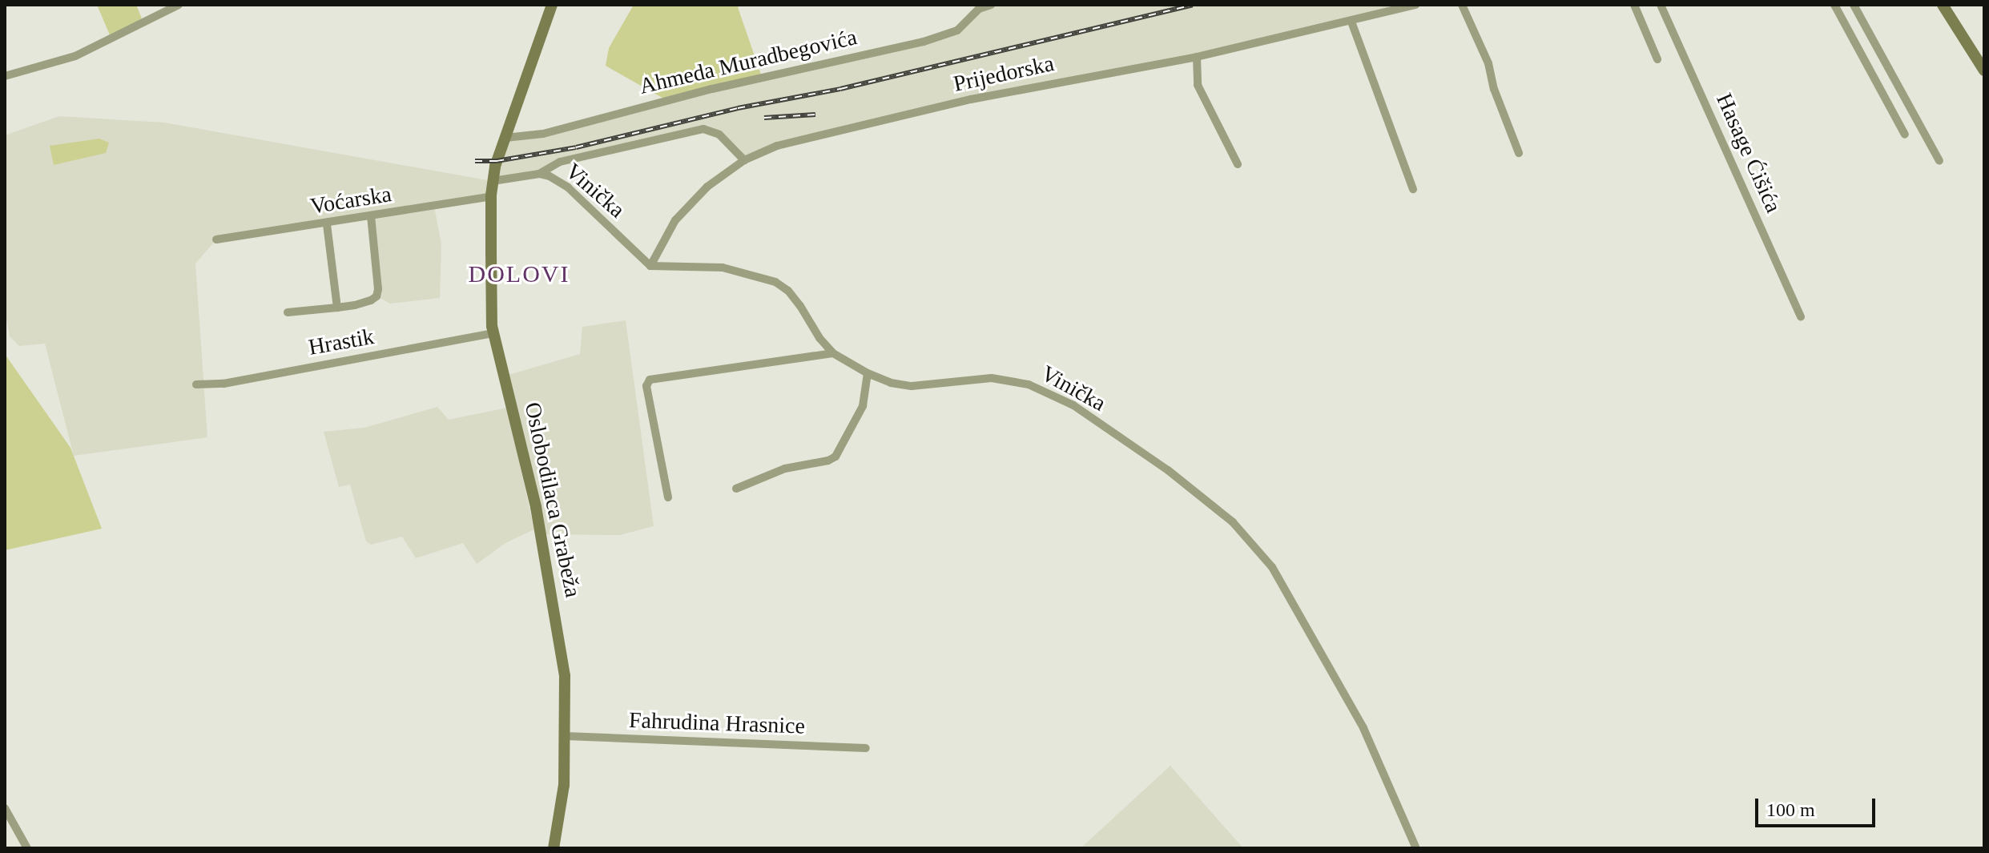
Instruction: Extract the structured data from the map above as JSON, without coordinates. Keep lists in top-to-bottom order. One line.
{"streets":{"street":["Ahmeda Muradbegovića","Prijedorska","Hasage Ćišića","Vinička","Voćarska","Hrastik","Oslobodilaca Grabeža","Fahrudina Hrasnice"]},"crossings":[["Ahmeda Muradbegovića","Oslobodilaca Grabeža"],["Prijedorska","Vinička"],["Vinička","Oslobodilaca Grabeža"],["Voćarska","Oslobodilaca Grabeža"],["Hrastik","Oslobodilaca Grabeža"],["Oslobodilaca Grabeža","Fahrudina Hrasnice"]],"districts":["DOLOVI"],"scale_bar":"100 m"}
